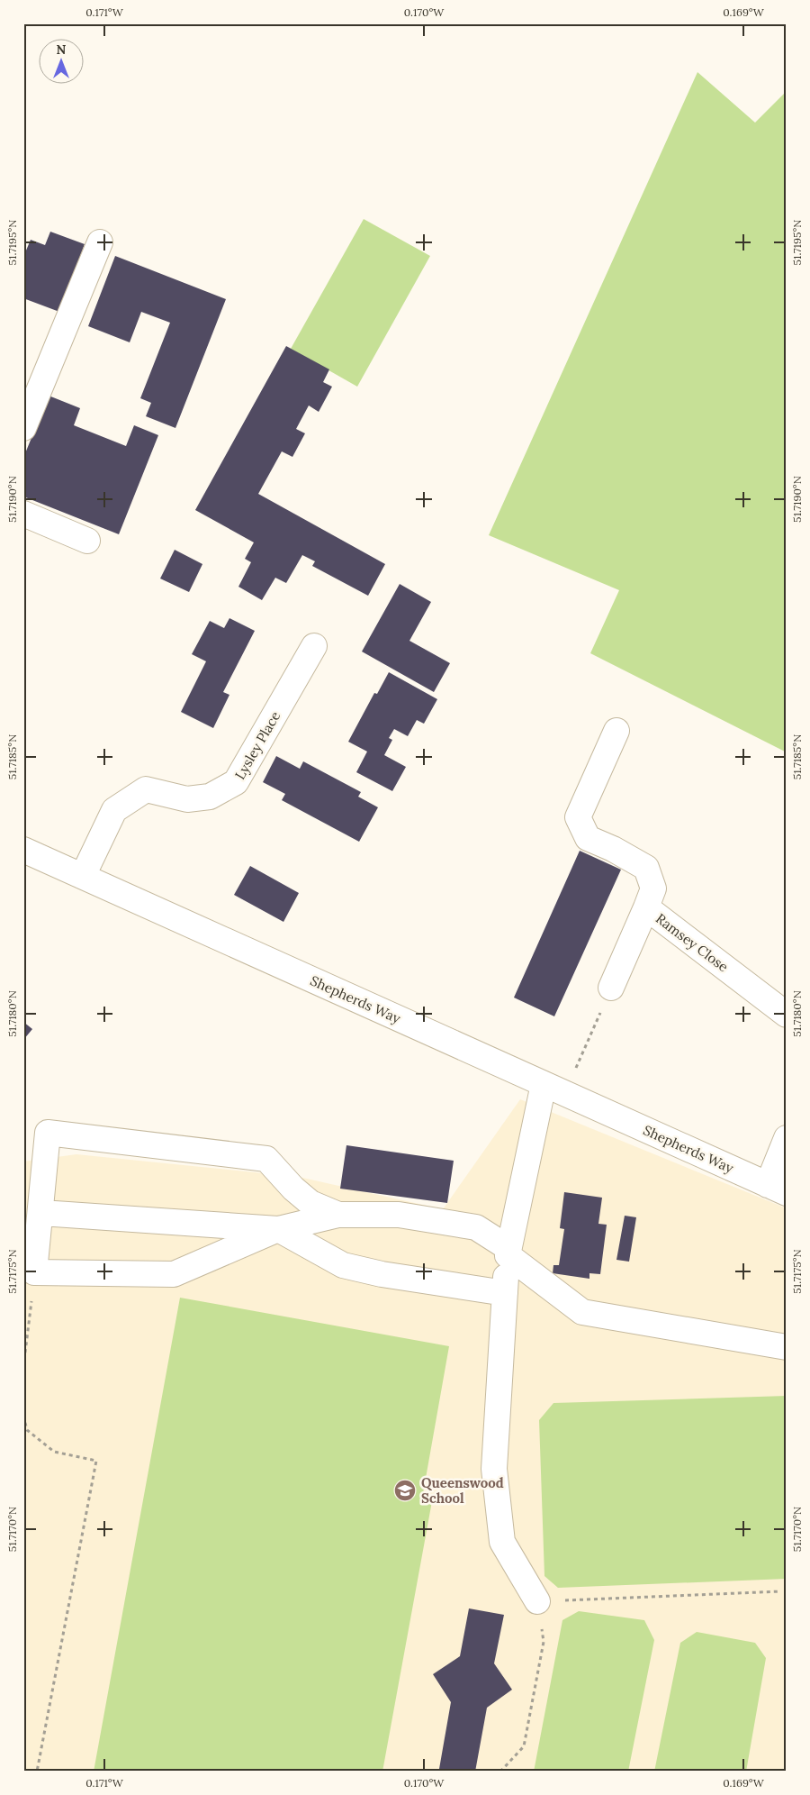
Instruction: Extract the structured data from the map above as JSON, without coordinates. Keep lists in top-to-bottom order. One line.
{"streets":{"street":["Lysley Place","Ramsey Close","Shepherds Way"]},"crossings":[["Lysley Place","Shepherds Way"]],"places":{"school or university":["Queenswood School"]},"north":"top","coordinates":["0.171°W","0.170°W","0.169°W","51.7195°N","51.7190°N","51.7185°N","51.7180°N","51.7175°N","51.7170°N"]}
